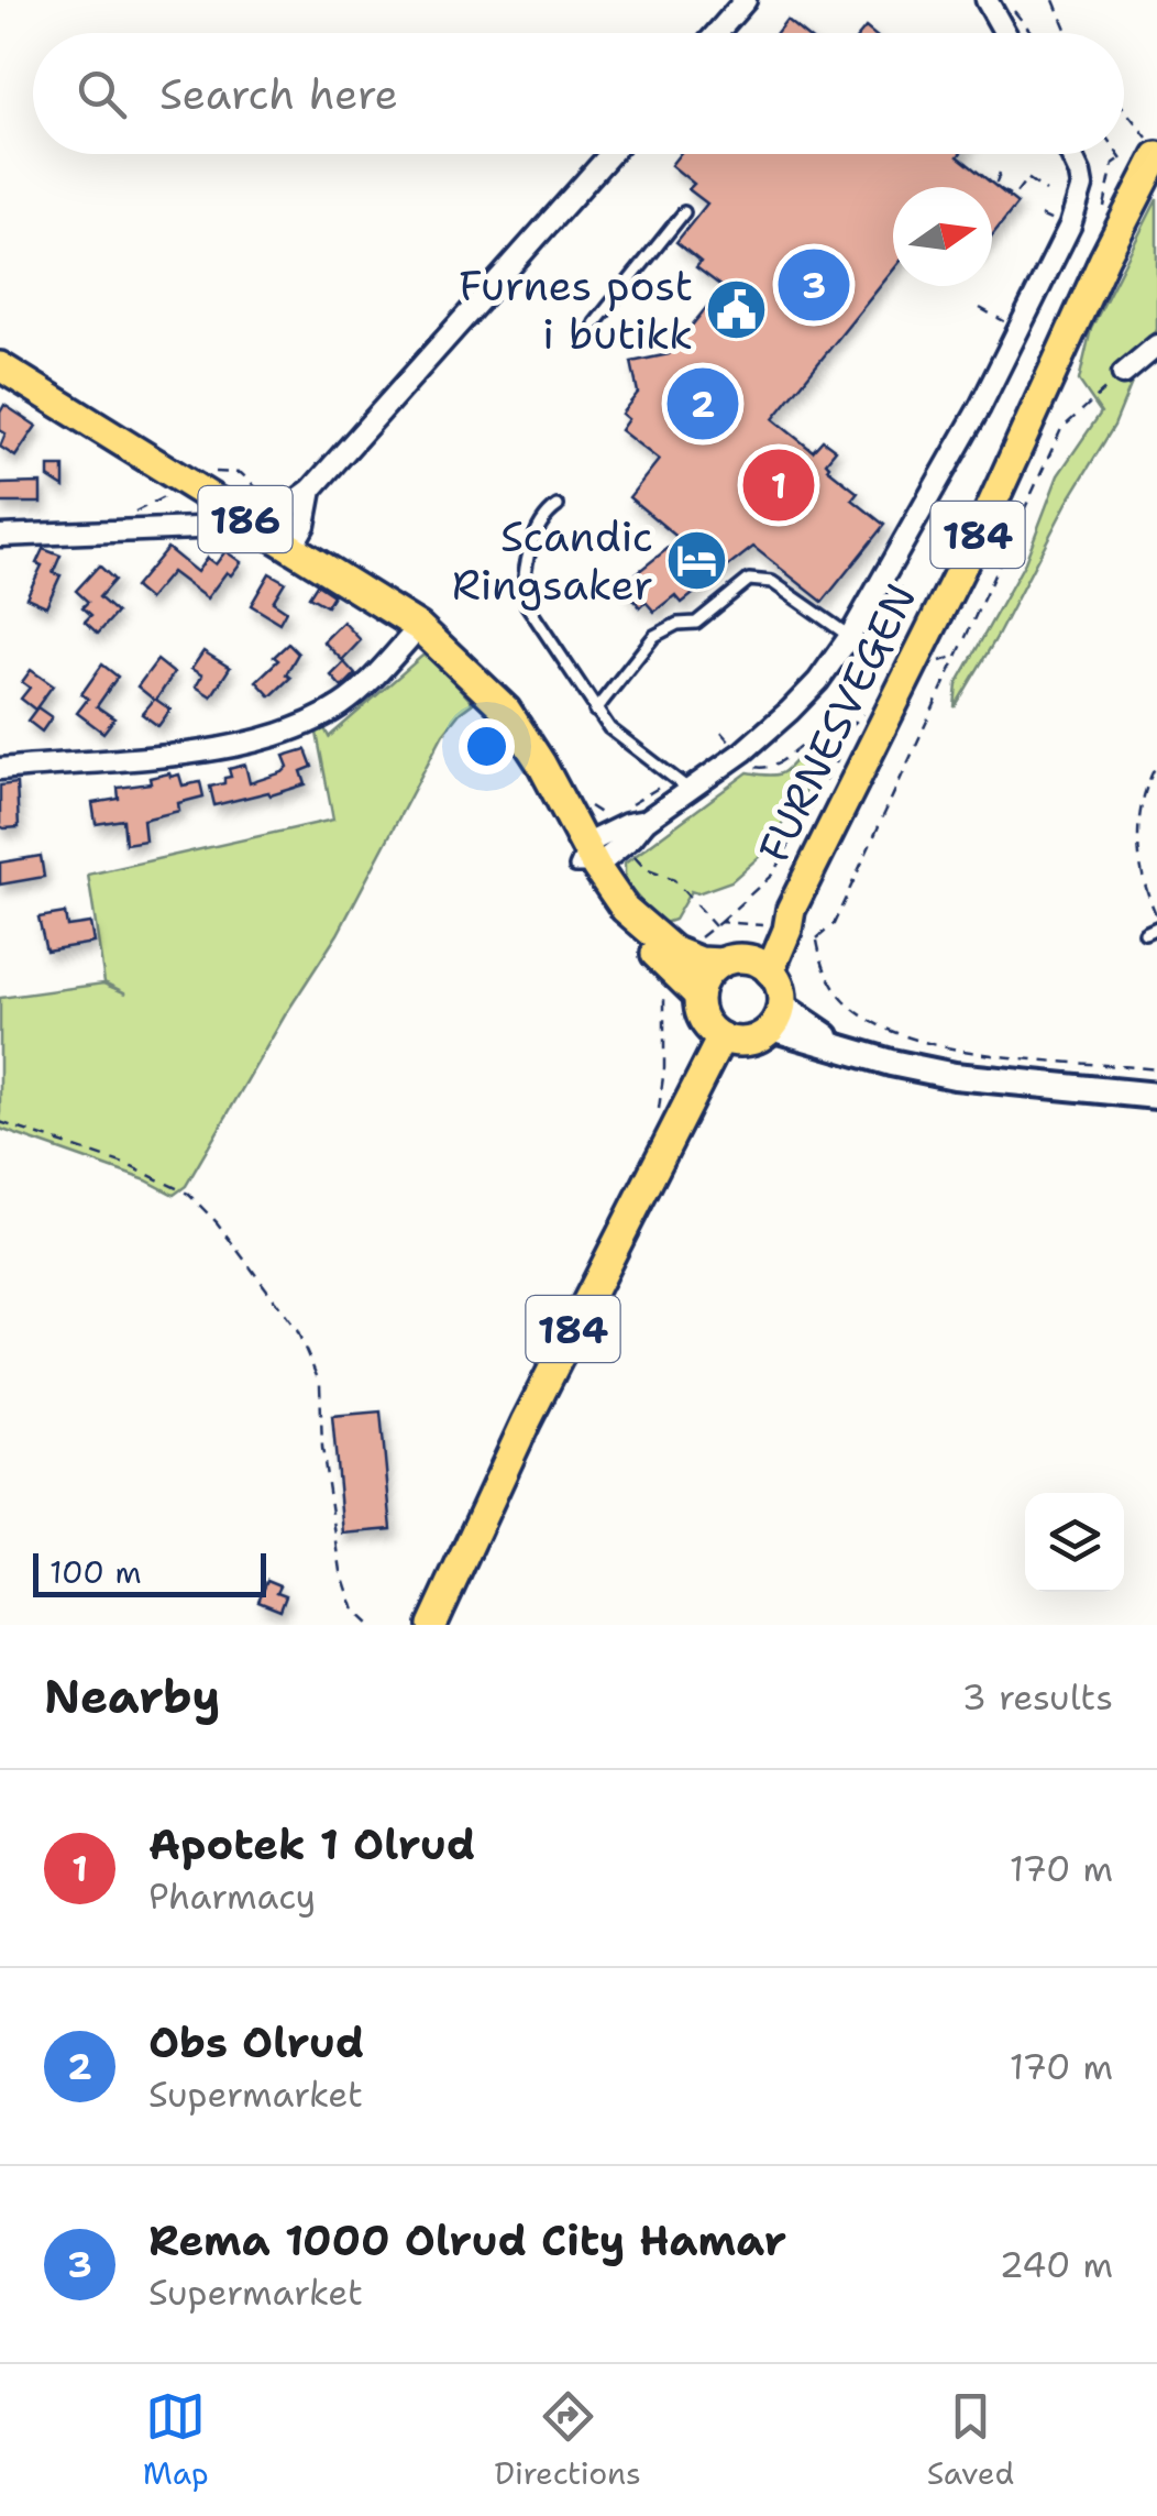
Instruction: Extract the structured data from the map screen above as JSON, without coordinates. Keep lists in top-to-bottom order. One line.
{"streets":{"main road":["186","184","FURNESVEGEN"]},"crossings":[["186","184"],["186","FURNESVEGEN"],["184","FURNESVEGEN"]],"places":{"public building":["Furnes post i butikk"],"hotel":["Scandic Ringsaker"]},"scale_bar":"100 m","north":"right","page":{"search":"Search here","pins":["3","2","1"],"scale":"100 m","heading":["Nearby","3 results"],"list":[{"mark":"1","name":"Apotek 1 Olrud","note":"Pharmacy","value":"170 m"},{"mark":"2","name":"Obs Olrud","note":"Supermarket","value":"170 m"},{"mark":"3","name":"Rema 1000 Olrud City Hamar","note":"Supermarket","value":"240 m"}],"nav":["Map","Directions","Saved"]}}
